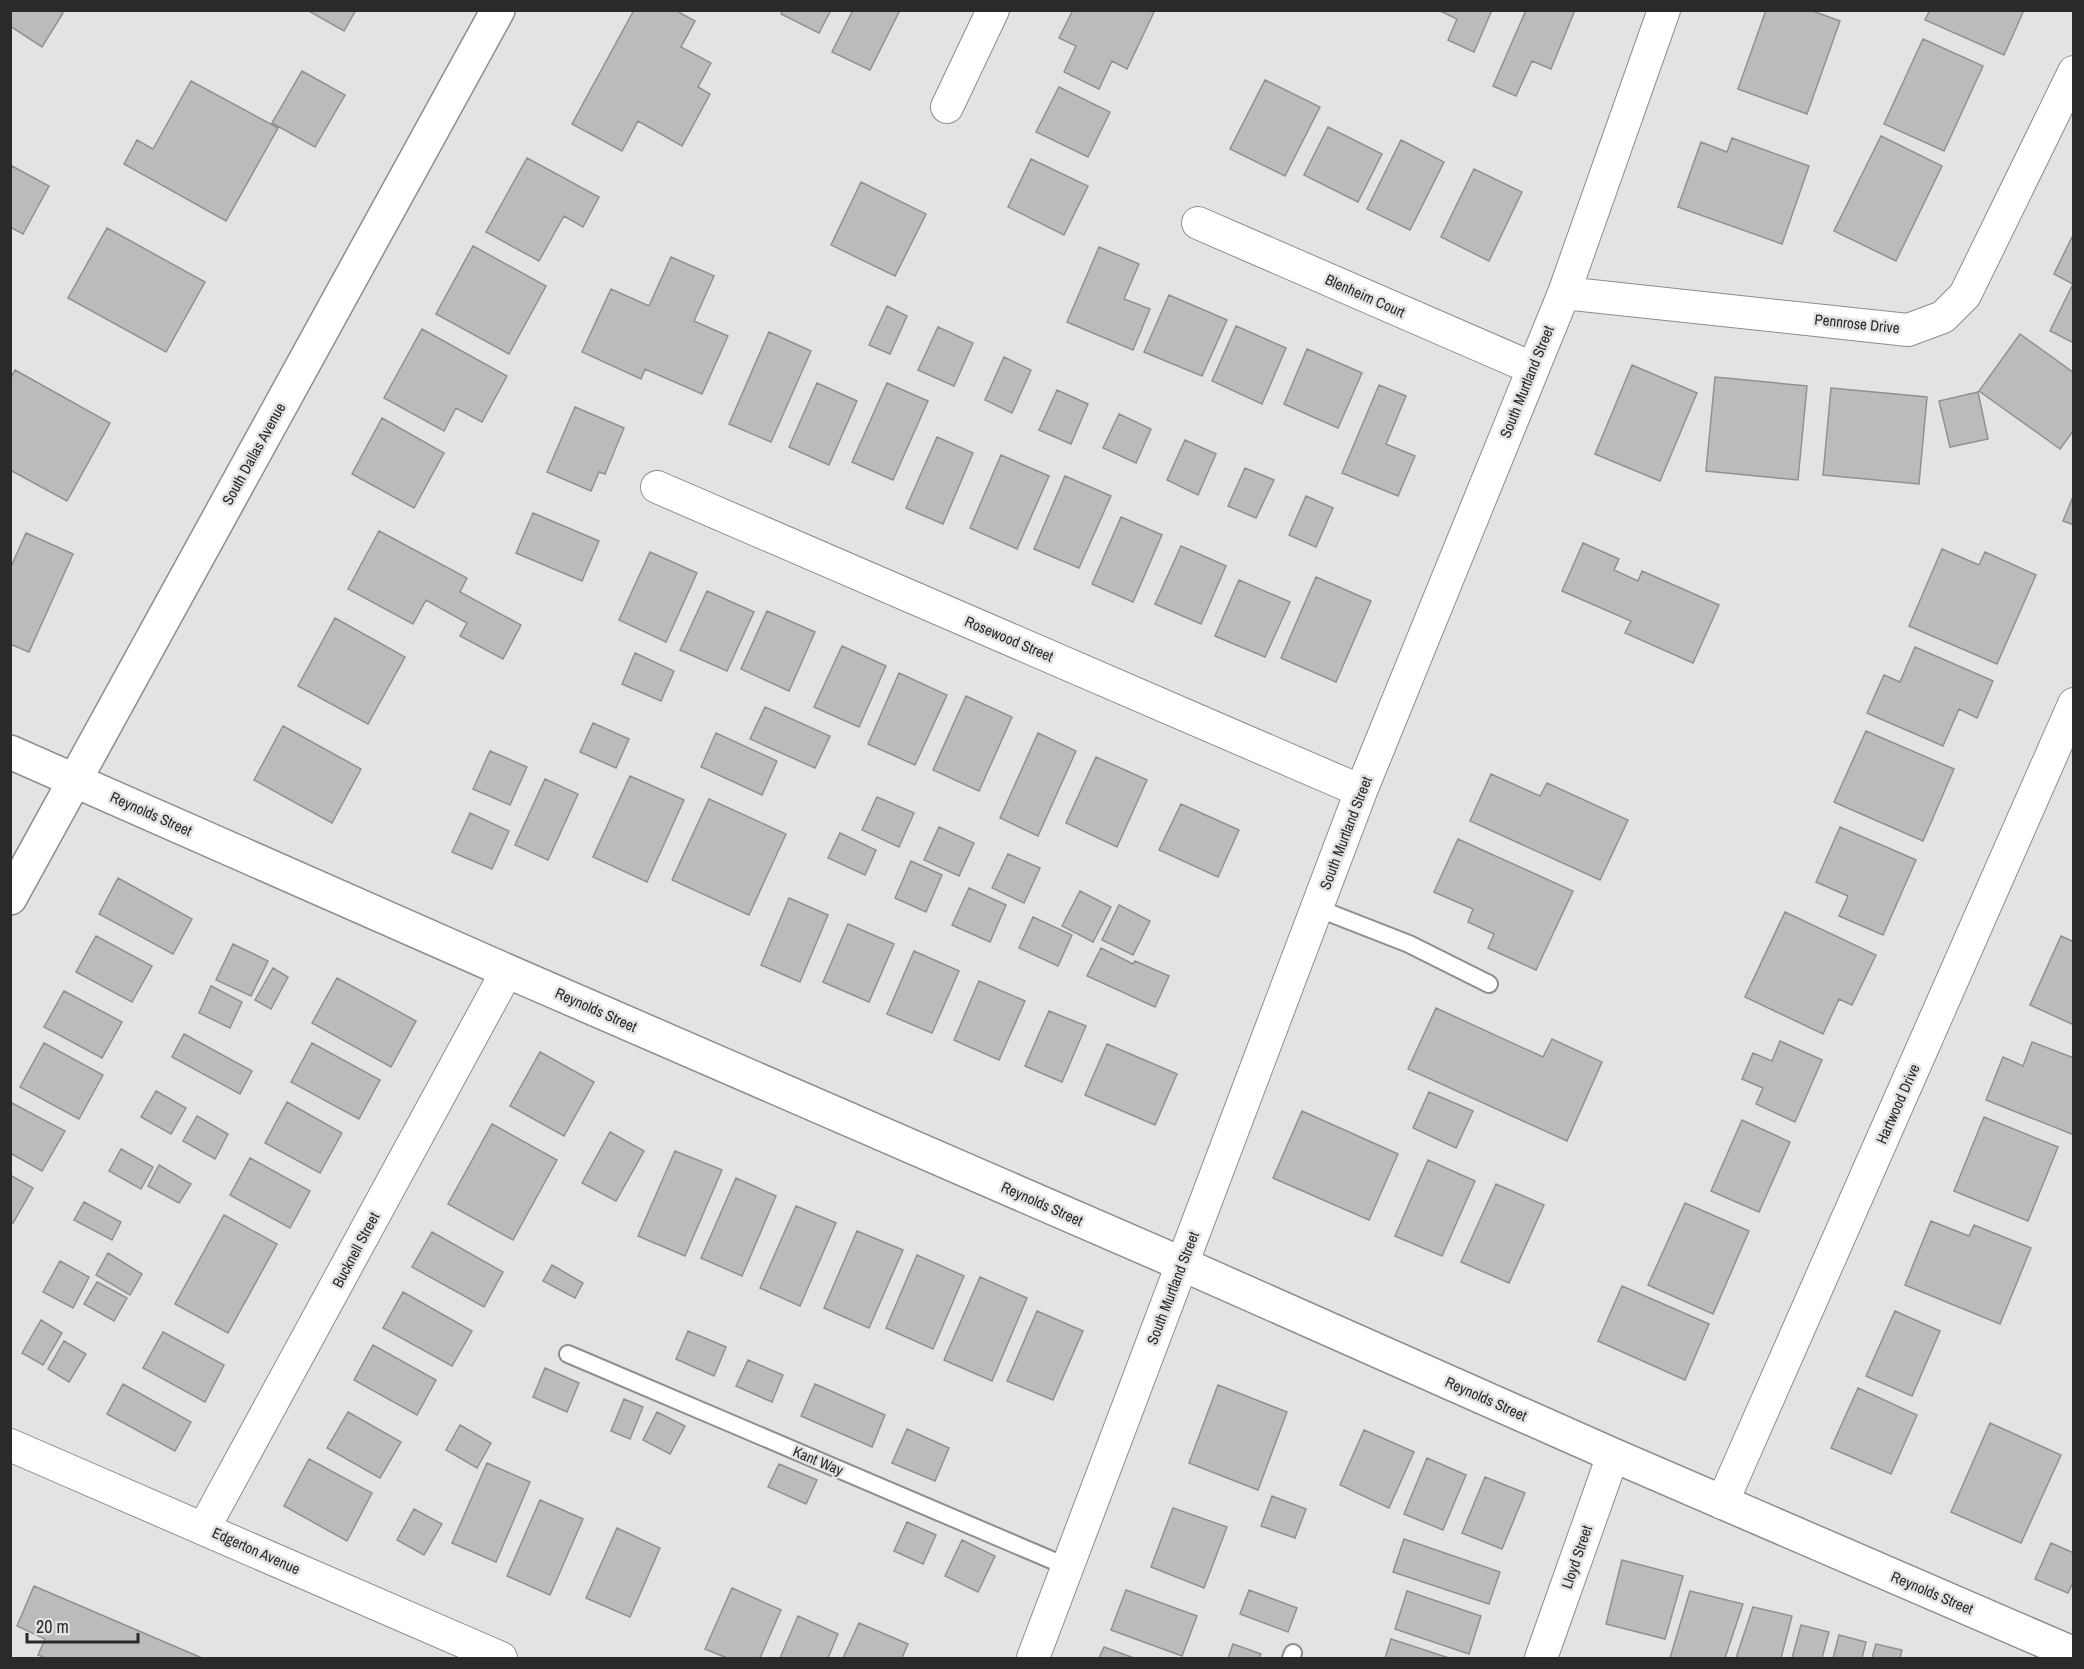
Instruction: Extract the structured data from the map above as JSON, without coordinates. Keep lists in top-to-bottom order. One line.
{"streets":{"street":["Blenheim Court","Pennrose Drive","South Murtland Street","South Dallas Avenue","Rosewood Street","Reynolds Street","Hartwood Drive","Bucknell Street","Edgerton Avenue","Lloyd Street"],"lane":["Kant Way"]},"crossings":[["Blenheim Court","South Murtland Street"],["Pennrose Drive","South Murtland Street"],["South Murtland Street","Rosewood Street"],["South Murtland Street","Reynolds Street"],["South Murtland Street","Kant Way"],["South Dallas Avenue","Reynolds Street"],["Reynolds Street","Hartwood Drive"],["Reynolds Street","Bucknell Street"],["Reynolds Street","Lloyd Street"],["Bucknell Street","Edgerton Avenue"]],"scale_bar":"20 m"}
